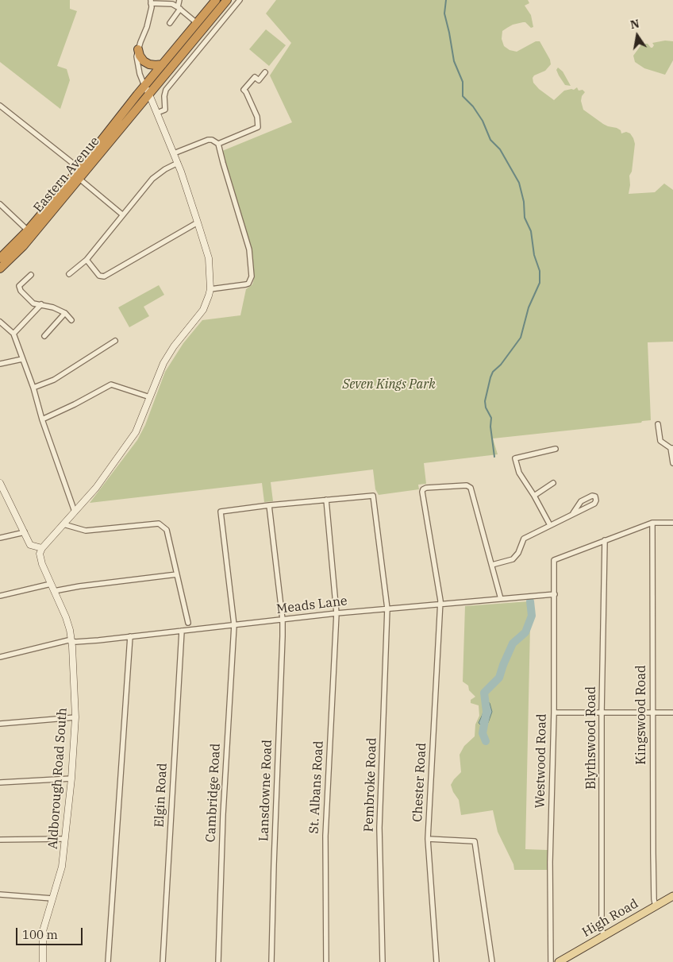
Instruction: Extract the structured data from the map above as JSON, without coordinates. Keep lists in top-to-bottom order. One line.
{"streets":{"highway":["Eastern Avenue"],"main road":["High Road"],"street":["Meads Lane","Kingswood Road","Blythswood Road","Westwood Road","Aldborough Road South","Chester Road","Pembroke Road","St. Albans Road","Lansdowne Road","Cambridge Road","Elgin Road"]},"crossings":[["Meads Lane","Westwood Road"],["Meads Lane","Aldborough Road South"],["Meads Lane","Chester Road"],["Meads Lane","Pembroke Road"],["Meads Lane","St. Albans Road"],["Meads Lane","Lansdowne Road"],["Meads Lane","Cambridge Road"],["Meads Lane","Elgin Road"],["Kingswood Road","High Road"],["Blythswood Road","Westwood Road"],["Blythswood Road","High Road"],["Pembroke Road","St. Albans Road"],["Lansdowne Road","Cambridge Road"]],"parks":["Seven Kings Park"],"scale_bar":"100 m","north":"top"}
